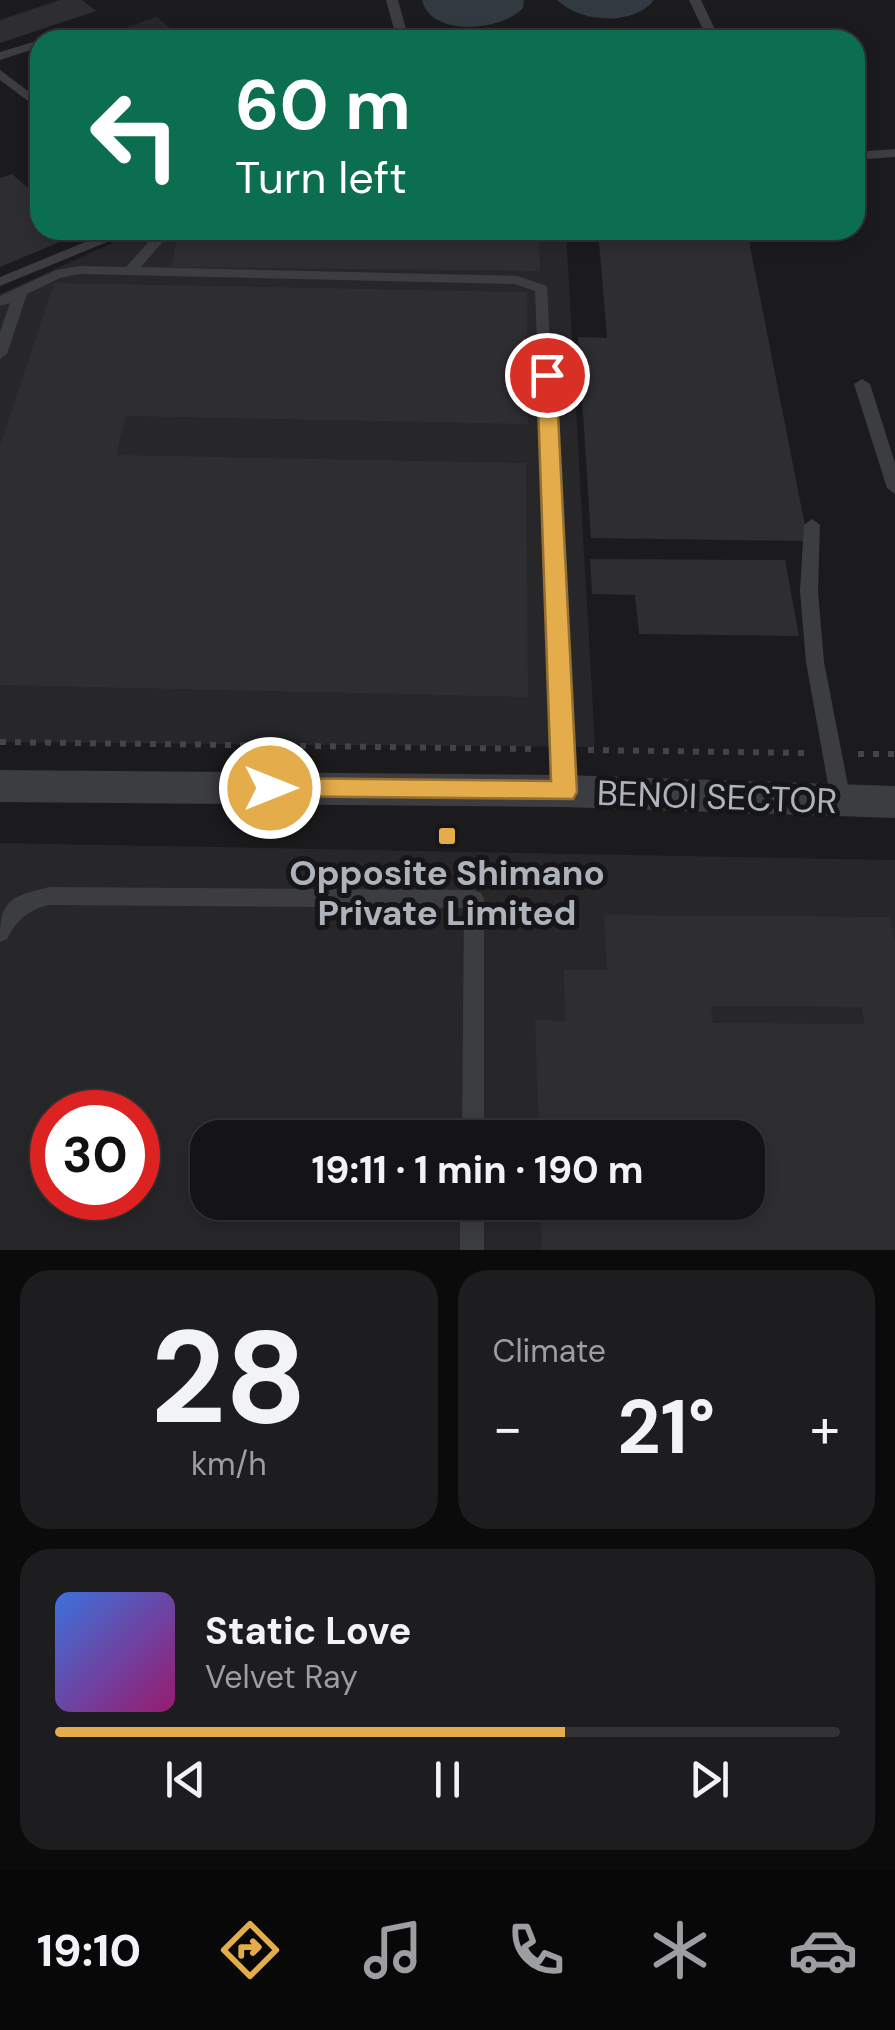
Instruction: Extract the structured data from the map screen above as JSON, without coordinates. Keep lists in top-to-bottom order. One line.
{"streets":{"street":["BENOI SECTOR"]},"places":{"transit":["Opposite Shimano Private Limited"]},"page":{"turn":["60 m","Turn left"],"limit":"30","trip":"19:11 · 1 min · 190 m","tile":[["28","km/h"],"Climate"],"heat":["−","21°","+"],"song":["Static Love","Velvet Ray"],"tabs":"19:10"}}
